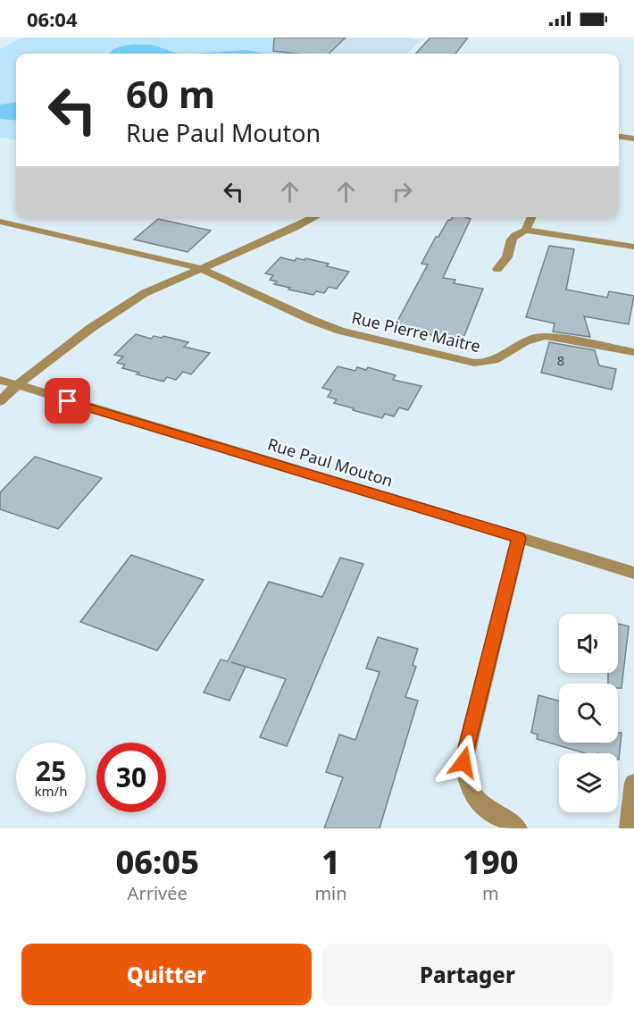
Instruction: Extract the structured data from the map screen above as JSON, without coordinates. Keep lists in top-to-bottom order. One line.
{"streets":{"street":["Rue Pierre Maitre","Rue Paul Mouton"]},"house_numbers":["8"],"page":{"status":"06:04","turn":["60 m","Rue Paul Mouton"],"speed":"25 km/h","limit":"30","eta":["06:05","Arrivée","1","min","190","m"],"buttons":["Quitter","Partager"]}}
